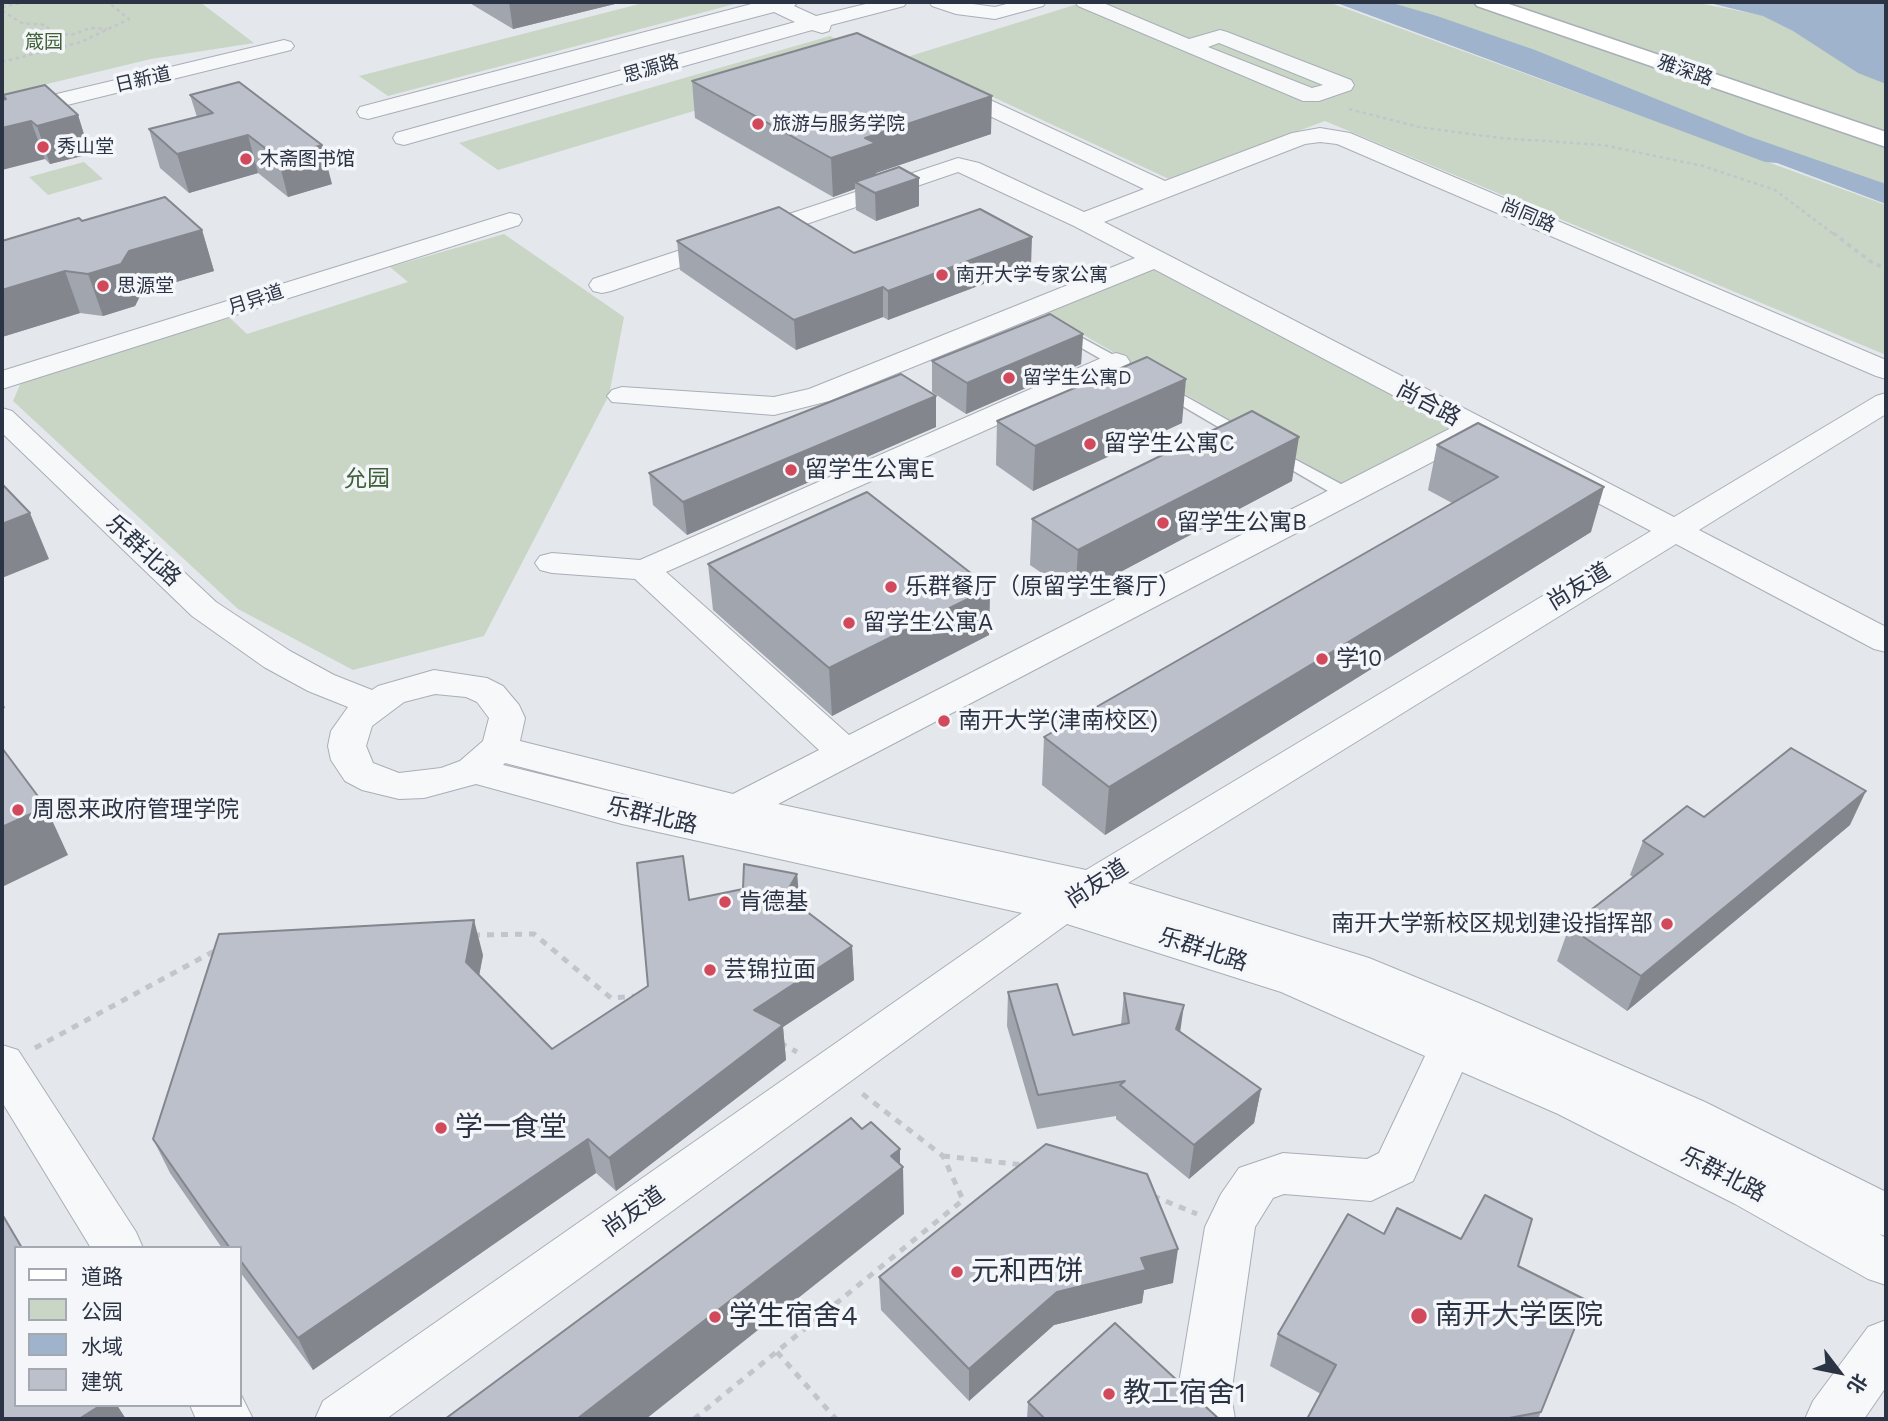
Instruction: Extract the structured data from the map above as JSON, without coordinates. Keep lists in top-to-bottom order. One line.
{"streets":{"main road":["雅深路"],"street":["思源路","日新道","尚同路","月异道","尚合路","乐群北路","尚友道"]},"crossings":[["尚同路","尚合路"],["尚合路","尚友道"],["乐群北路","尚友道"]],"parks":["箴园","允园"],"places":["旅游与服务学院","秀山堂","木斋图书馆","南开大学专家公寓","思源堂","留学生公寓D","留学生公寓C","留学生公寓E","留学生公寓B","乐群餐厅（原留学生餐厅）","留学生公寓A","学10","南开大学(津南校区)","周恩来政府管理学院","肯德基","南开大学新校区规划建设指挥部","芸锦拉面","学一食堂","元和西饼","南开大学医院","学生宿舍4","教工宿舍1"],"legend":["道路","公园","水域","建筑"],"north":"bottom right"}
